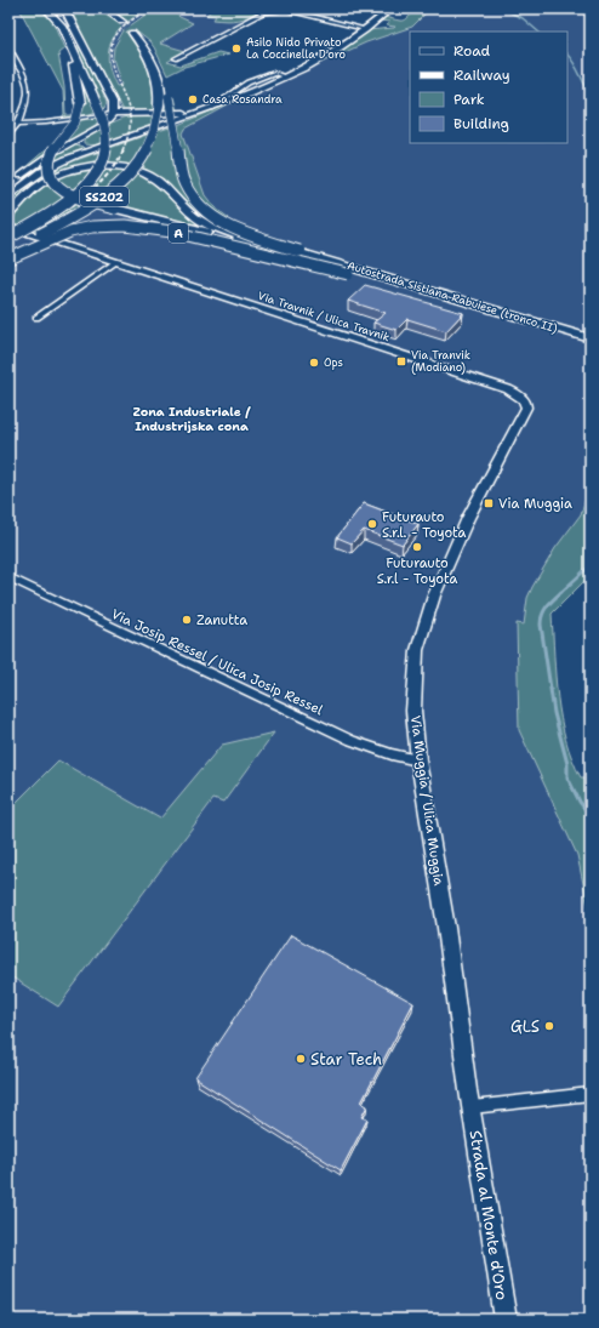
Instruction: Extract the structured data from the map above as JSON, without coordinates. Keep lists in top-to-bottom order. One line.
{"streets":{"highway":["SS202","A","Autostrada Sistiana-Rabuiese (tronco II)"],"street":["Via Travnik / Ulica Travnik","Via Josip Ressel / Ulica Josip Ressel","Via Muggia / Ulica Muggia","Strada al Monte d'Oro"]},"crossings":[["SS202","A"],["SS202","Via Travnik / Ulica Travnik"],["A","Autostrada Sistiana-Rabuiese (tronco II)"],["Via Travnik / Ulica Travnik","Via Muggia / Ulica Muggia"],["Via Josip Ressel / Ulica Josip Ressel","Via Muggia / Ulica Muggia"],["Via Muggia / Ulica Muggia","Strada al Monte d'Oro"]],"districts":["Zona Industriale / Industrijska cona"],"places":{"other":["Asilo Nido Privato La Coccinella D'oro","Casa Rosandra","Ops","Futurauto S.r.l. - Toyota","Futurauto S.r.l - Toyota","Zanutta","GLS","Star Tech"],"transit":["Via Tranvik (Modiano)","Via Muggia"]},"legend":["Road","Railway","Park","Building"]}
